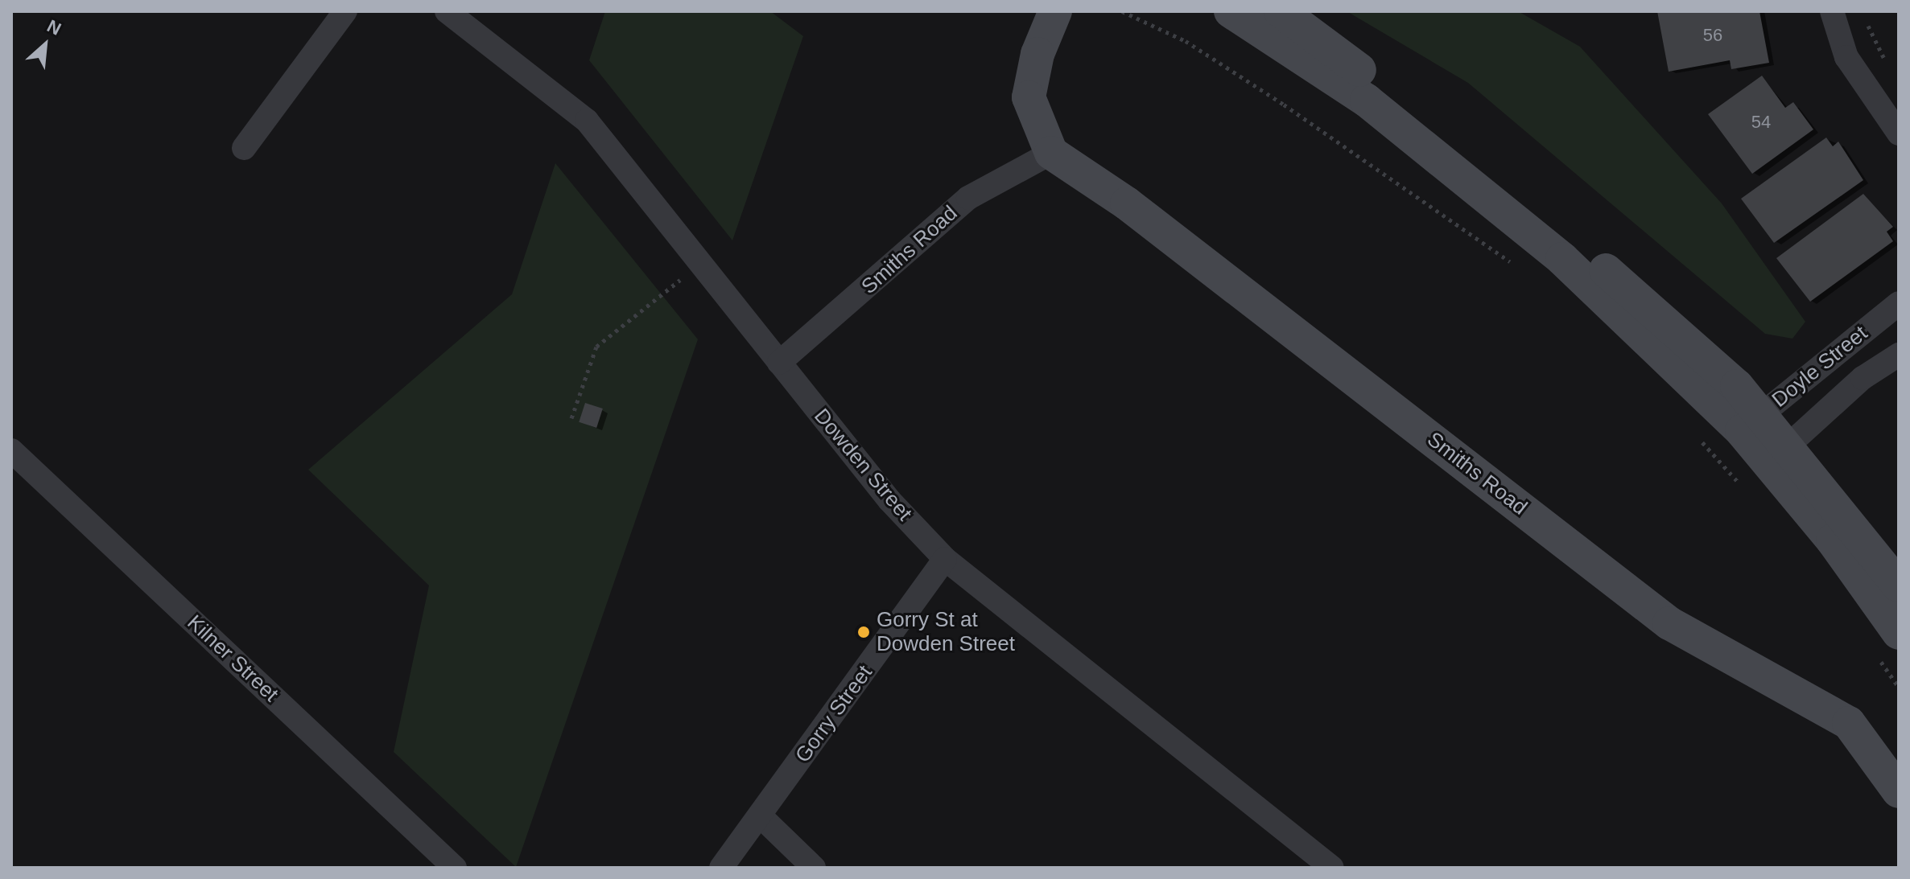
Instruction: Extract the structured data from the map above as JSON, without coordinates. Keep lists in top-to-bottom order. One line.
{"streets":{"street":["Smiths Road","Doyle Street","Dowden Street","Kilner Street","Gorry Street"]},"crossings":[["Smiths Road","Dowden Street"],["Dowden Street","Gorry Street"]],"places":["Gorry St at Dowden Street"],"house_numbers":["56","54"],"north":"top right"}
